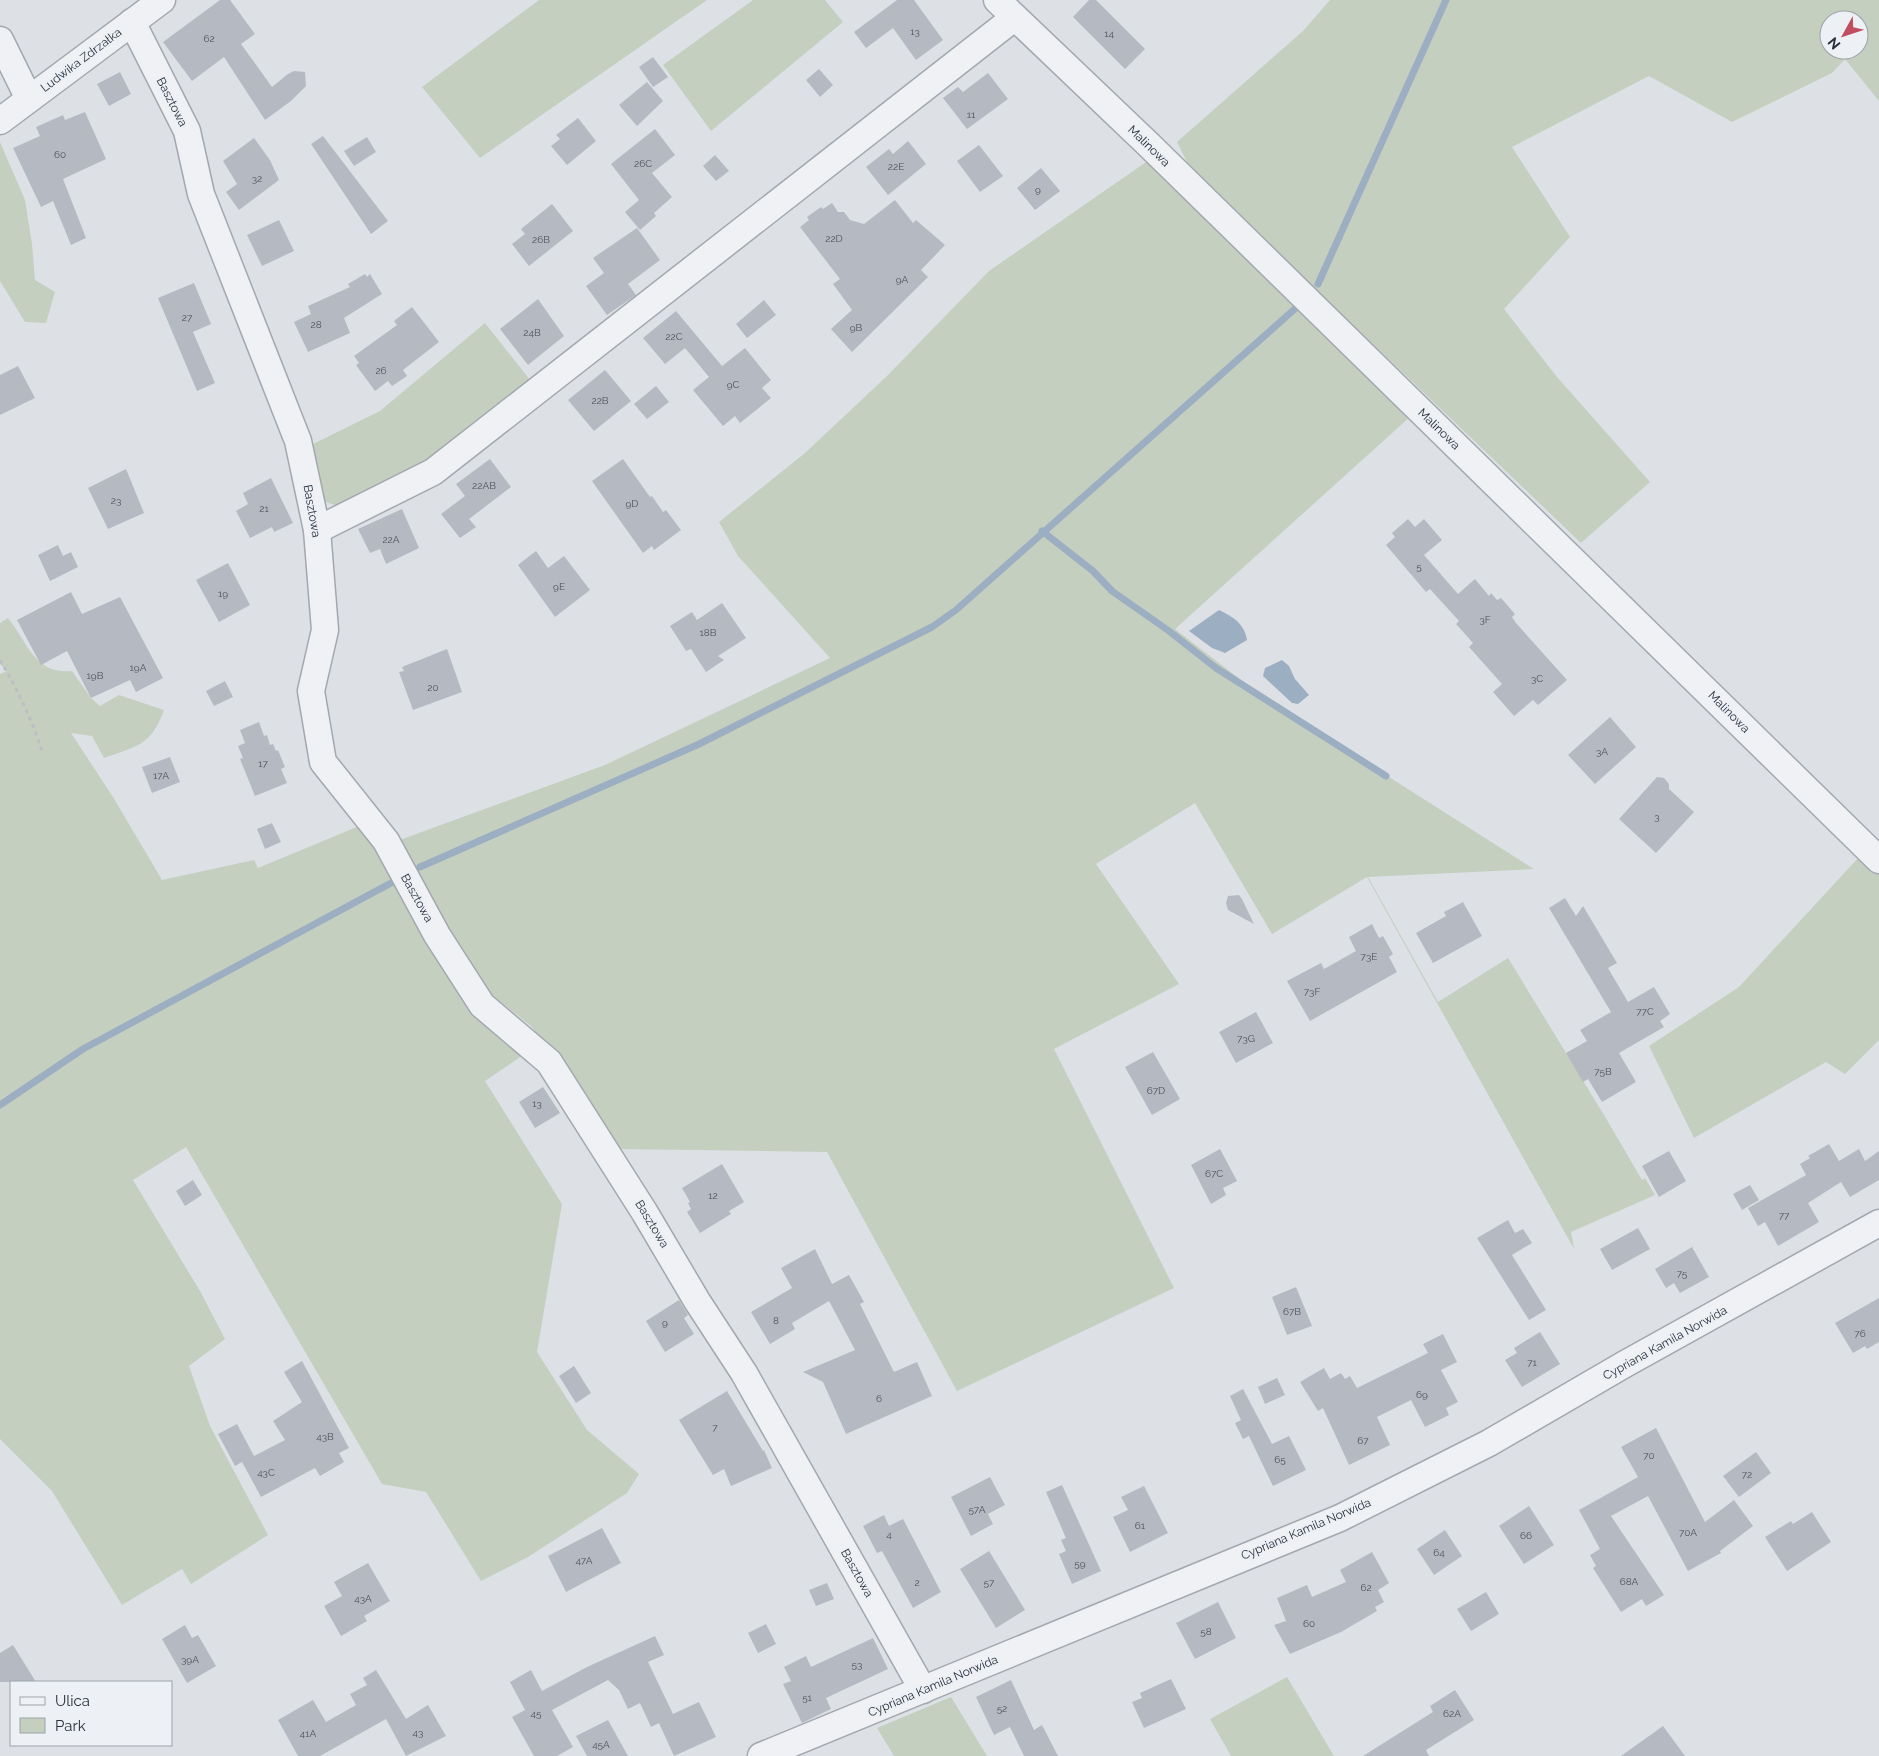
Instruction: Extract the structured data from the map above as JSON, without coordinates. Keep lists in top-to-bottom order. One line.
{"streets":{"street":["Ludwika Zdrzałka","Basztowa","Malinowa","Cypriana Kamila Norwida"]},"crossings":[["Ludwika Zdrzałka","Basztowa"],["Basztowa","Cypriana Kamila Norwida"]],"house_numbers":["13","14","62","11","60","26C","22E","32","9","22D","26B","9A","27","28","9B","24B","22C","26","9C","22B","22AB","23","9D","21","22A","5","9E","19","3F","18B","19A","19B","3C","20","3A","17","17A","3","73E","73F","77C","73G","75B","67D","13","67C","12","77","75","67B","8","9","76","71","69","6","7","43B","67","70","65","43C","72","57A","61","70A","4","66","64","47A","59","68A","2","57","62","43A","60","58","39A","53","51","52","45","62A","43","41A","45A"],"legend":["Ulica","Park"],"north":"bottom left"}
